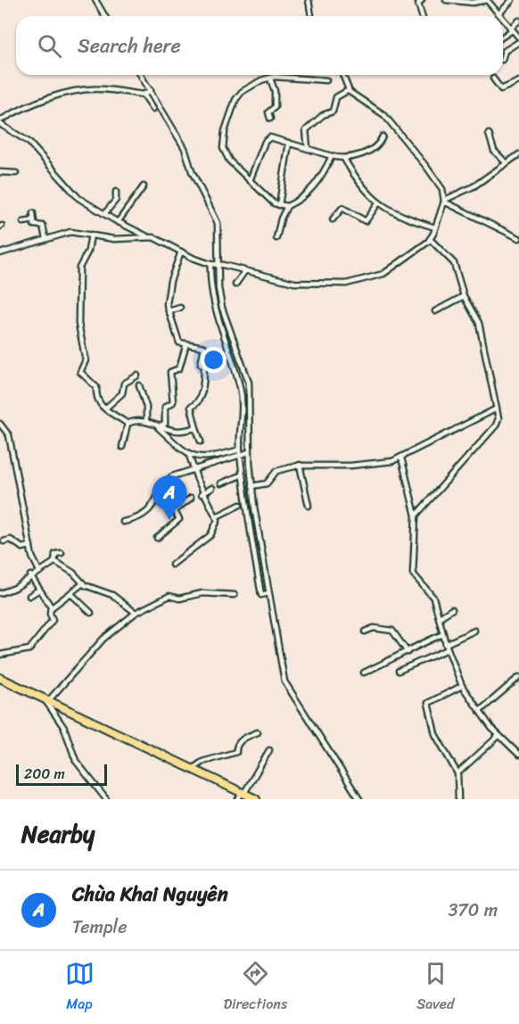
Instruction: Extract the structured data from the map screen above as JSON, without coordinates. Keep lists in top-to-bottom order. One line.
{"scale_bar":"200 m","page":{"search":"Search here","pins":"A","scale":"200 m","heading":"Nearby","list":[{"mark":"A","name":"Chùa Khai Nguyên","note":"Temple","value":"370 m"}],"nav":["Map","Directions","Saved"]}}
